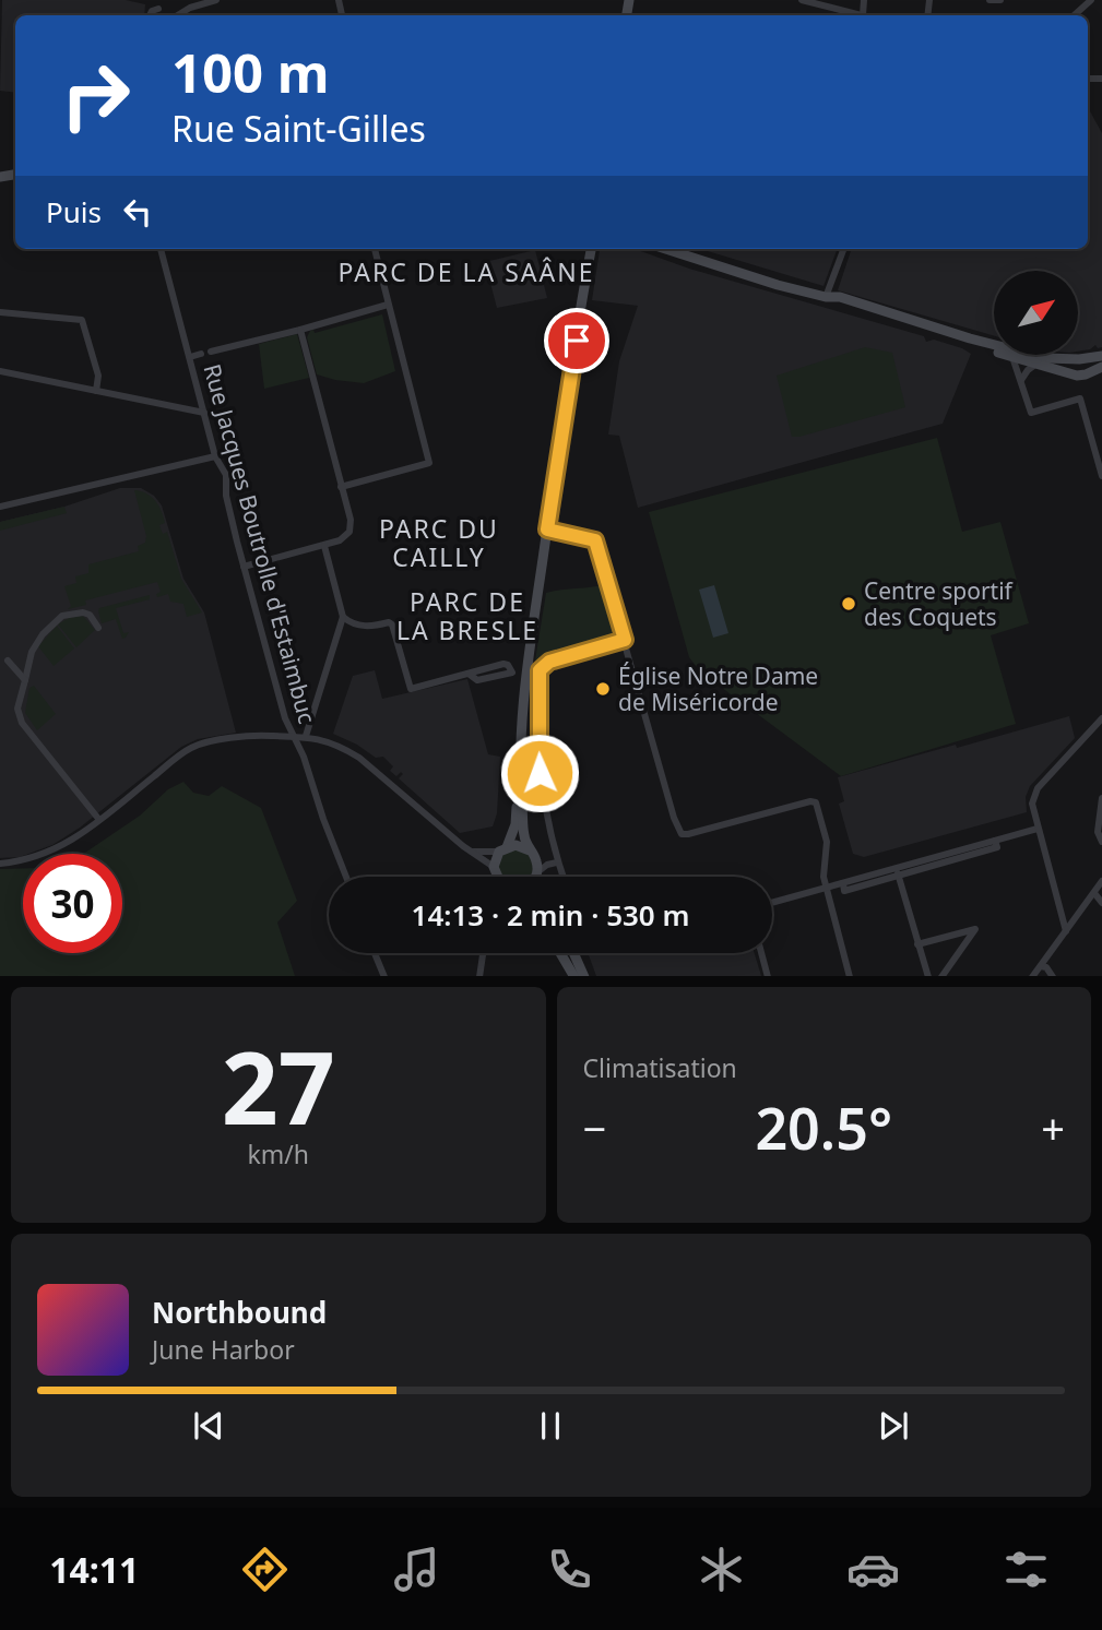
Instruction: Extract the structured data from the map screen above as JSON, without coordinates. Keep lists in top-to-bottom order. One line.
{"streets":{"street":["Rue Jacques Boutrolle d'Estaimbuc"]},"districts":["PARC DE LA SAÂNE","PARC DU CAILLY","PARC DE LA BRESLE"],"places":["Centre sportif des Coquets","Église Notre Dame de Miséricorde"],"north":"top right","page":{"turn":["100 m","Rue Saint-Gilles"],"then":"Puis","limit":"30","trip":"14:13 · 2 min · 530 m","tile":[["27","km/h"],"Climatisation"],"heat":["−","20.5°","+"],"song":["Northbound","June Harbor"],"tabs":"14:11"}}
